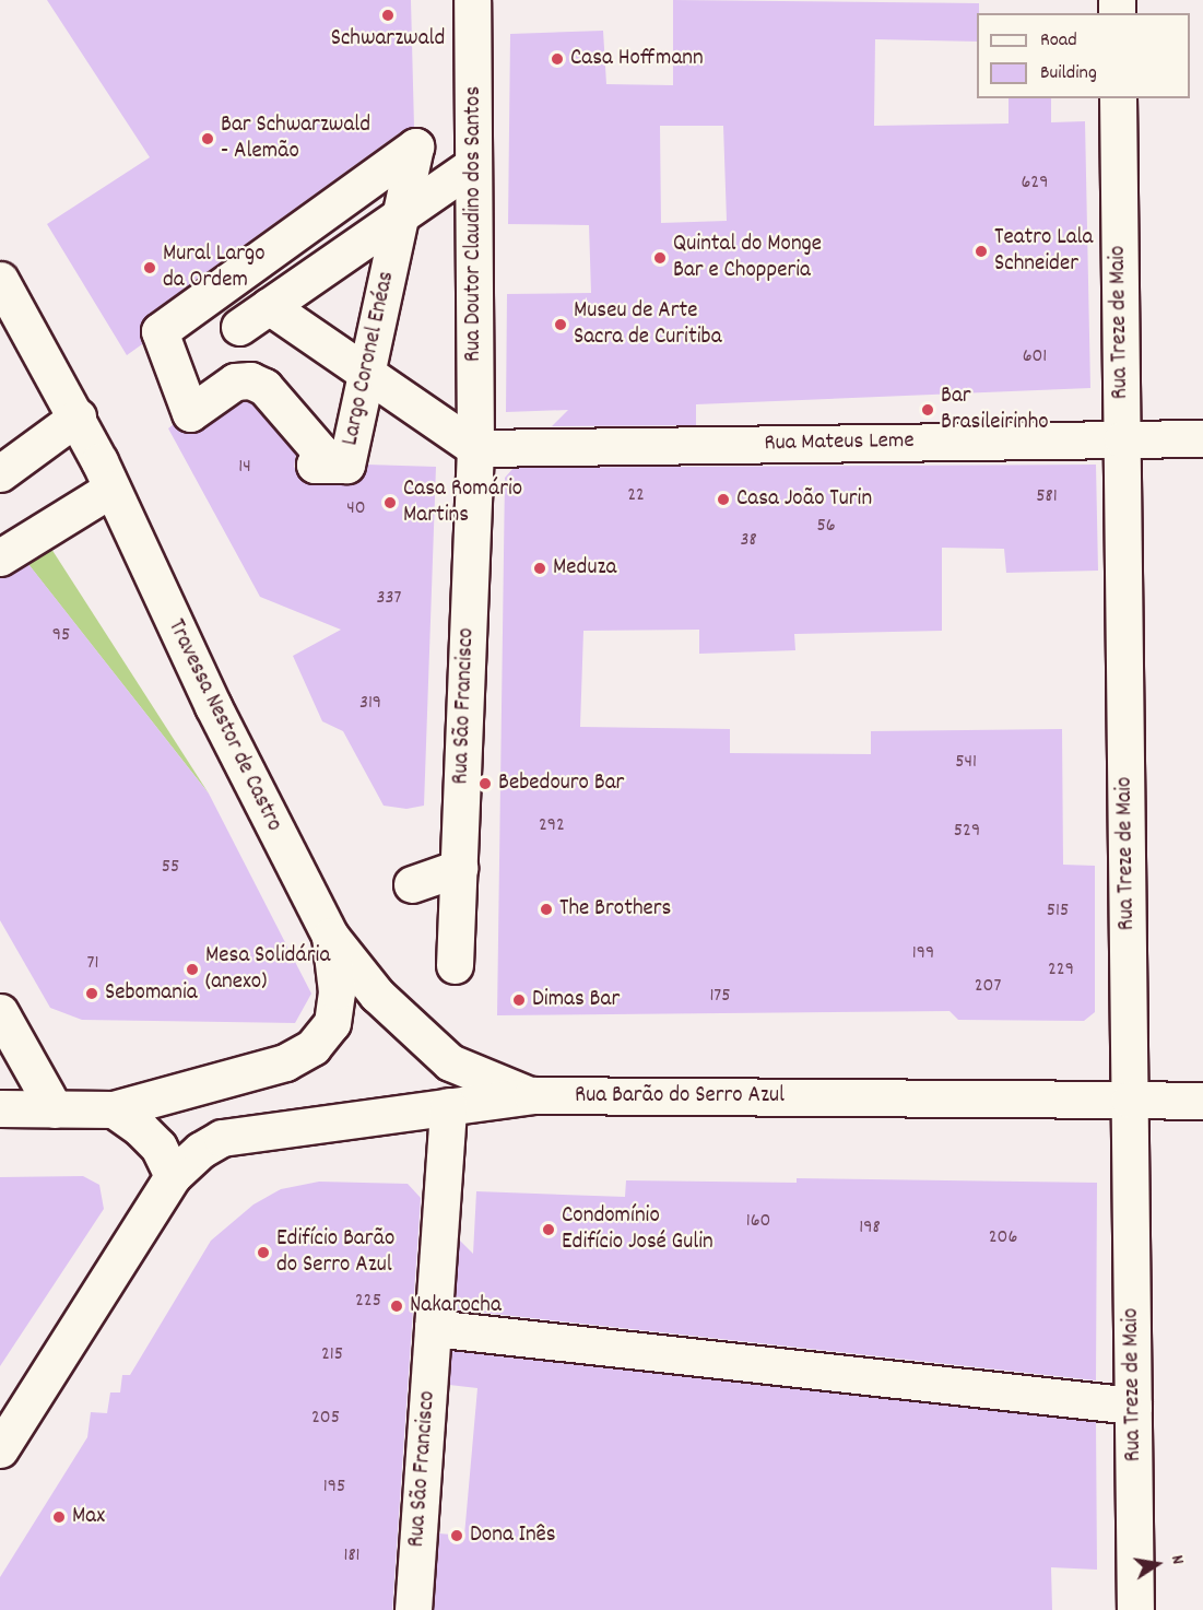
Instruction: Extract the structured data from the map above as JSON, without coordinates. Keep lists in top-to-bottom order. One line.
{"streets":{"street":["Rua Doutor Claudino dos Santos","Rua Treze de Maio","Largo Coronel Enéas","Rua Mateus Leme","Rua São Francisco","Travessa Nestor de Castro","Rua Barão do Serro Azul"]},"crossings":[["Rua Doutor Claudino dos Santos","Rua Mateus Leme"],["Rua Doutor Claudino dos Santos","Rua São Francisco"],["Rua Treze de Maio","Rua Mateus Leme"],["Rua Treze de Maio","Rua Barão do Serro Azul"],["Rua Mateus Leme","Rua São Francisco"],["Rua São Francisco","Rua Barão do Serro Azul"],["Travessa Nestor de Castro","Rua Barão do Serro Azul"]],"places":["Schwarzwald","Casa Hoffmann","Bar Schwarzwald - Alemão","Teatro Lala Schneider","Quintal do Monge Bar e Chopperia","Mural Largo da Ordem","Museu de Arte Sacra de Curitiba","Bar Brasileirinho","Casa João Turin","Casa Romário Martins","Meduza","Bebedouro Bar","The Brothers","Mesa Solidária (anexo)","Sebomania","Dimas Bar","Condomínio Edifício José Gulin","Edifício Barão do Serro Azul","Nakarocha","Max","Dona Inês"],"house_numbers":["629","601","14","22","581","40","56","38","337","95","319","541","292","529","55","515","199","71","229","207","175","160","198","206","225","215","205","195","181"],"legend":["Road","Building"],"north":"right"}
